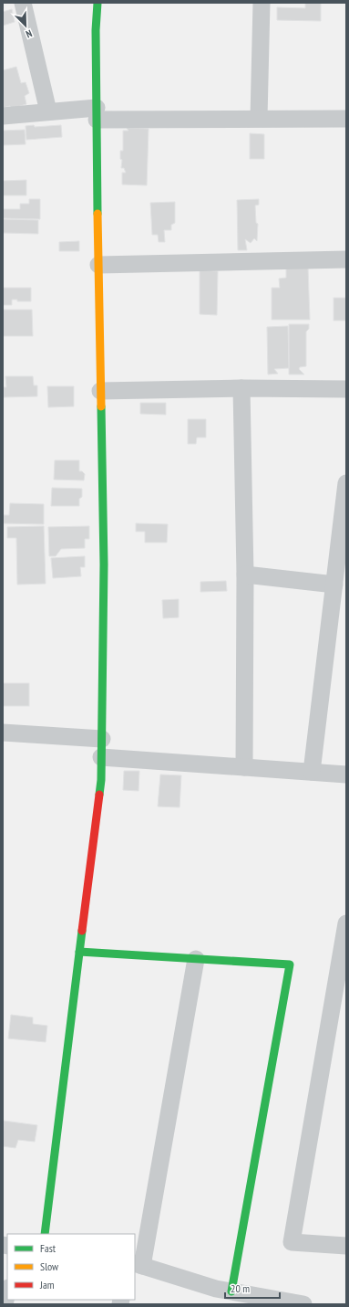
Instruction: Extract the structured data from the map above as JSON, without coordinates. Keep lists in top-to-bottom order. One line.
{"legend":["Fast","Slow","Jam"],"scale_bar":"20 m","north":"bottom right"}
